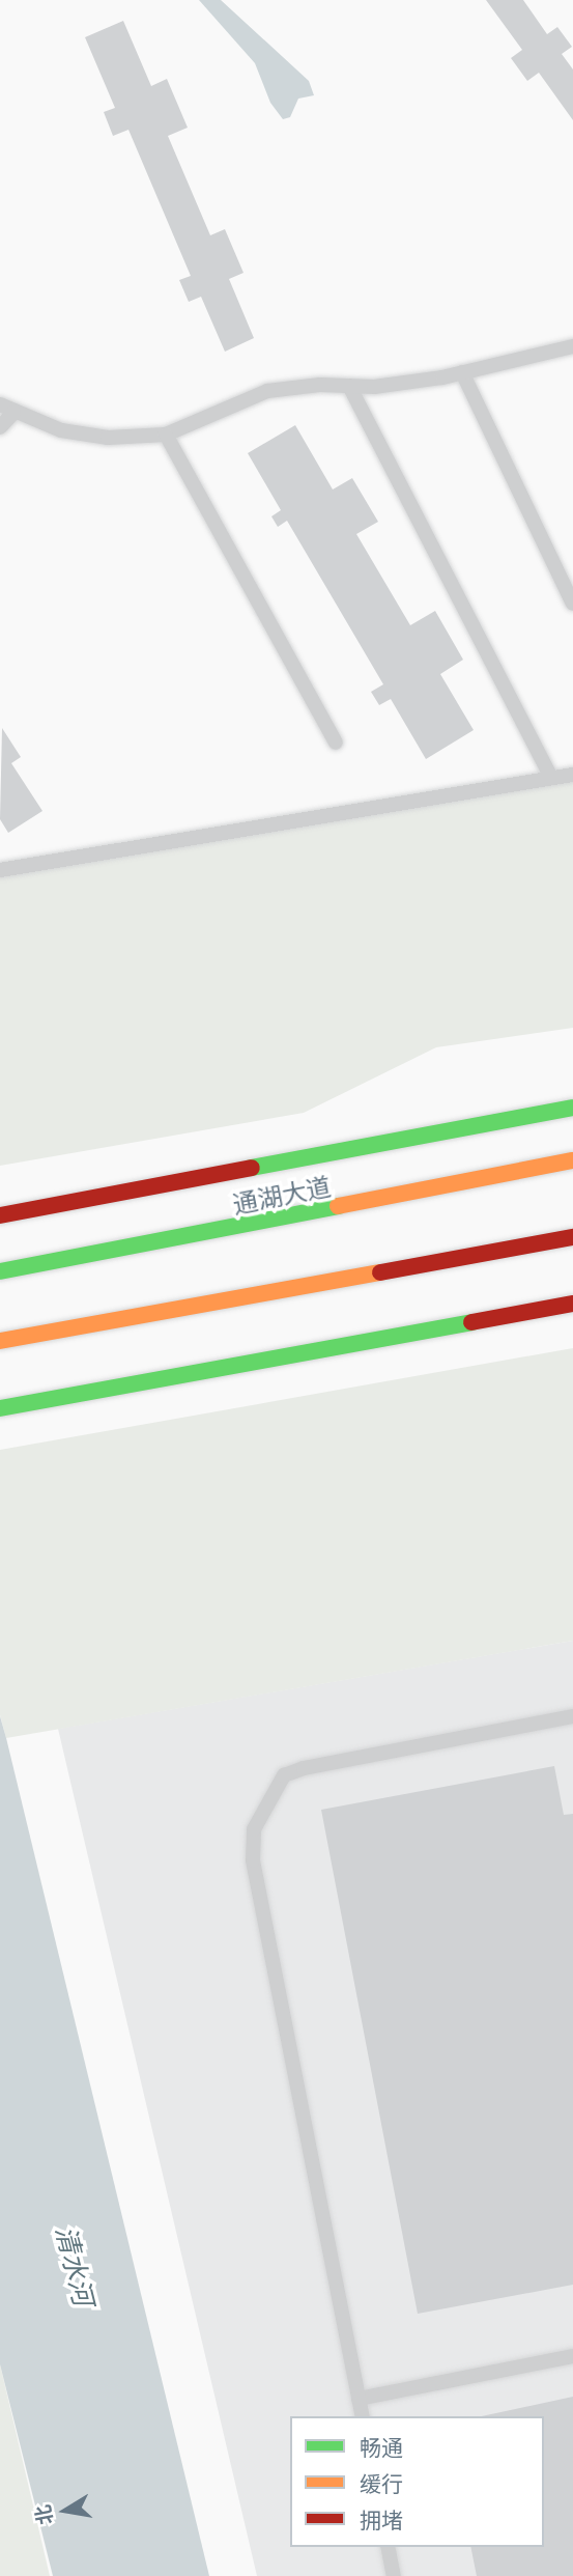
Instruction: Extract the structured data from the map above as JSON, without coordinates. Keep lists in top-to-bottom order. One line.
{"streets":{"main road":["通湖大道"]},"water":["清水河"],"legend":["畅通","缓行","拥堵"],"north":"left"}
